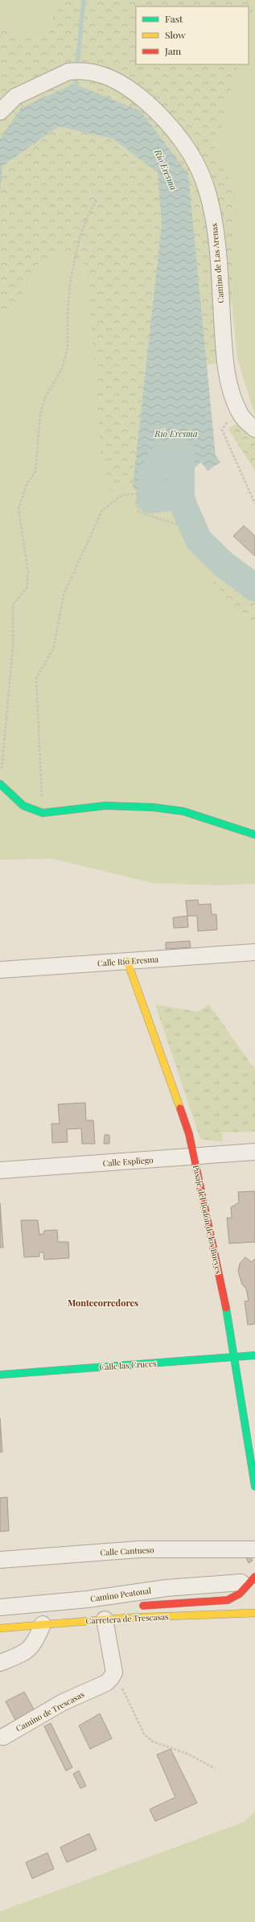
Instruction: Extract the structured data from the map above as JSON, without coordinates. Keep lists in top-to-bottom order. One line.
{"streets":{"street":["Camino de Las Arenas","Calle Río Eresma","Calle Espliego","Pasaje del Bodón de los Bueyes","Calle las Cruces","Calle Cantueso","Camino Peatonal","Carretera de Trescasas","Camino de Trescasas"]},"crossings":[["Calle Río Eresma","Pasaje del Bodón de los Bueyes"],["Calle Espliego","Pasaje del Bodón de los Bueyes"],["Pasaje del Bodón de los Bueyes","Calle las Cruces"]],"districts":["Montecorredores"],"water":["Río Eresma"],"legend":["Fast","Slow","Jam"]}
